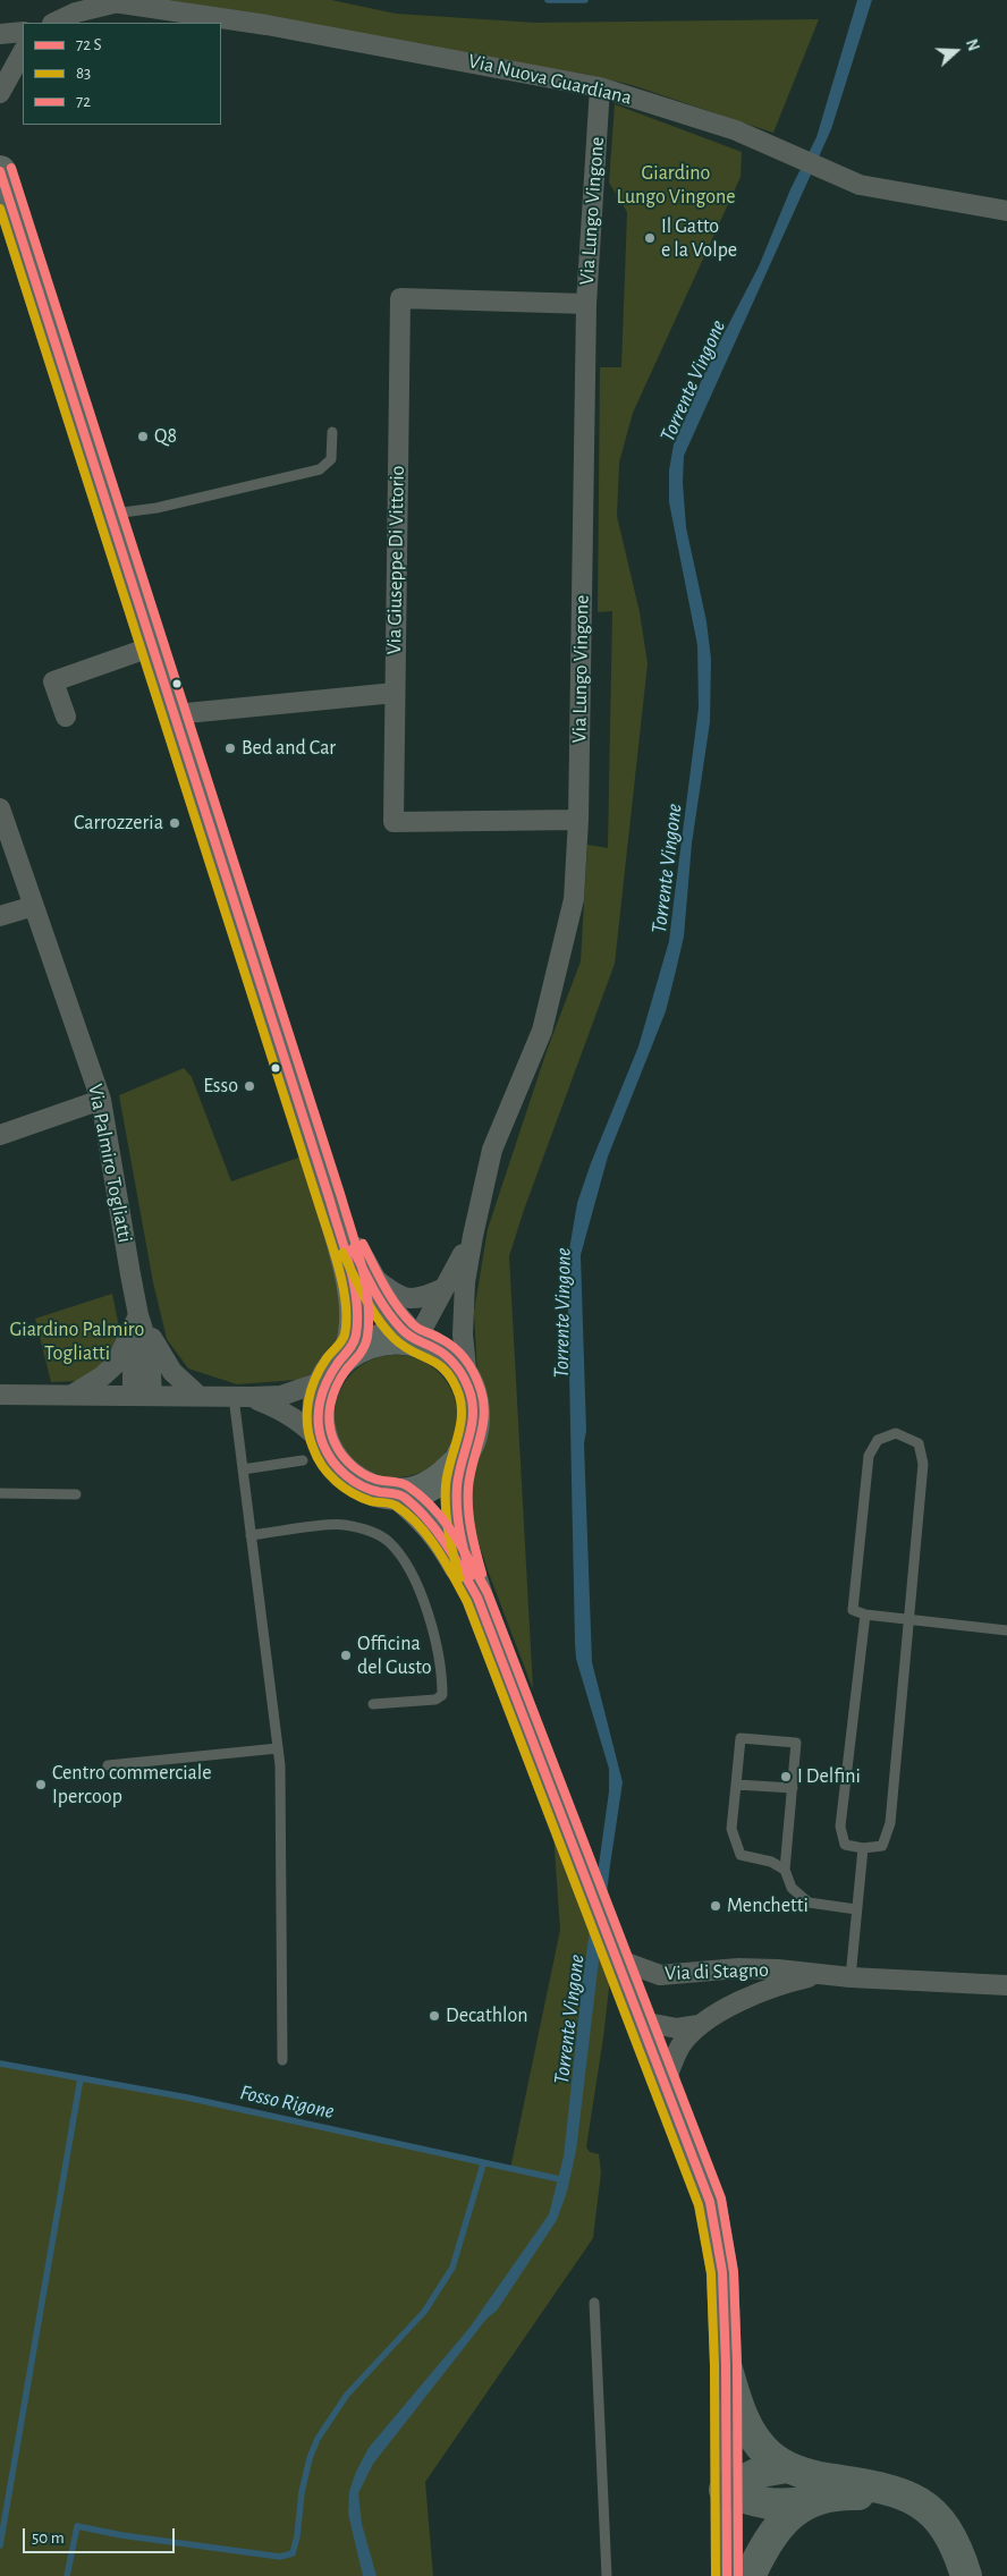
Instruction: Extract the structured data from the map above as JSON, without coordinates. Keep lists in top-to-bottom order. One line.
{"streets":{"street":["Via Nuova Guardiana","Via Lungo Vingone","Via Giuseppe Di Vittorio","Via Palmiro Togliatti","Via di Stagno"]},"crossings":[["Via Nuova Guardiana","Via Lungo Vingone"],["Via Lungo Vingone","Via Giuseppe Di Vittorio"]],"water":["Torrente Vingone","Fosso Rigone"],"parks":["Giardino Lungo Vingone","Giardino Palmiro Togliatti"],"places":["Il Gatto e la Volpe","Q8","Bed and Car","Carrozzeria","Esso","Officina del Gusto","I Delfini","Centro commerciale Ipercoop","Menchetti","Decathlon"],"lines":["transit line 72","transit line 83"],"legend":["72 S","83","72"],"scale_bar":"50 m","north":"right"}
